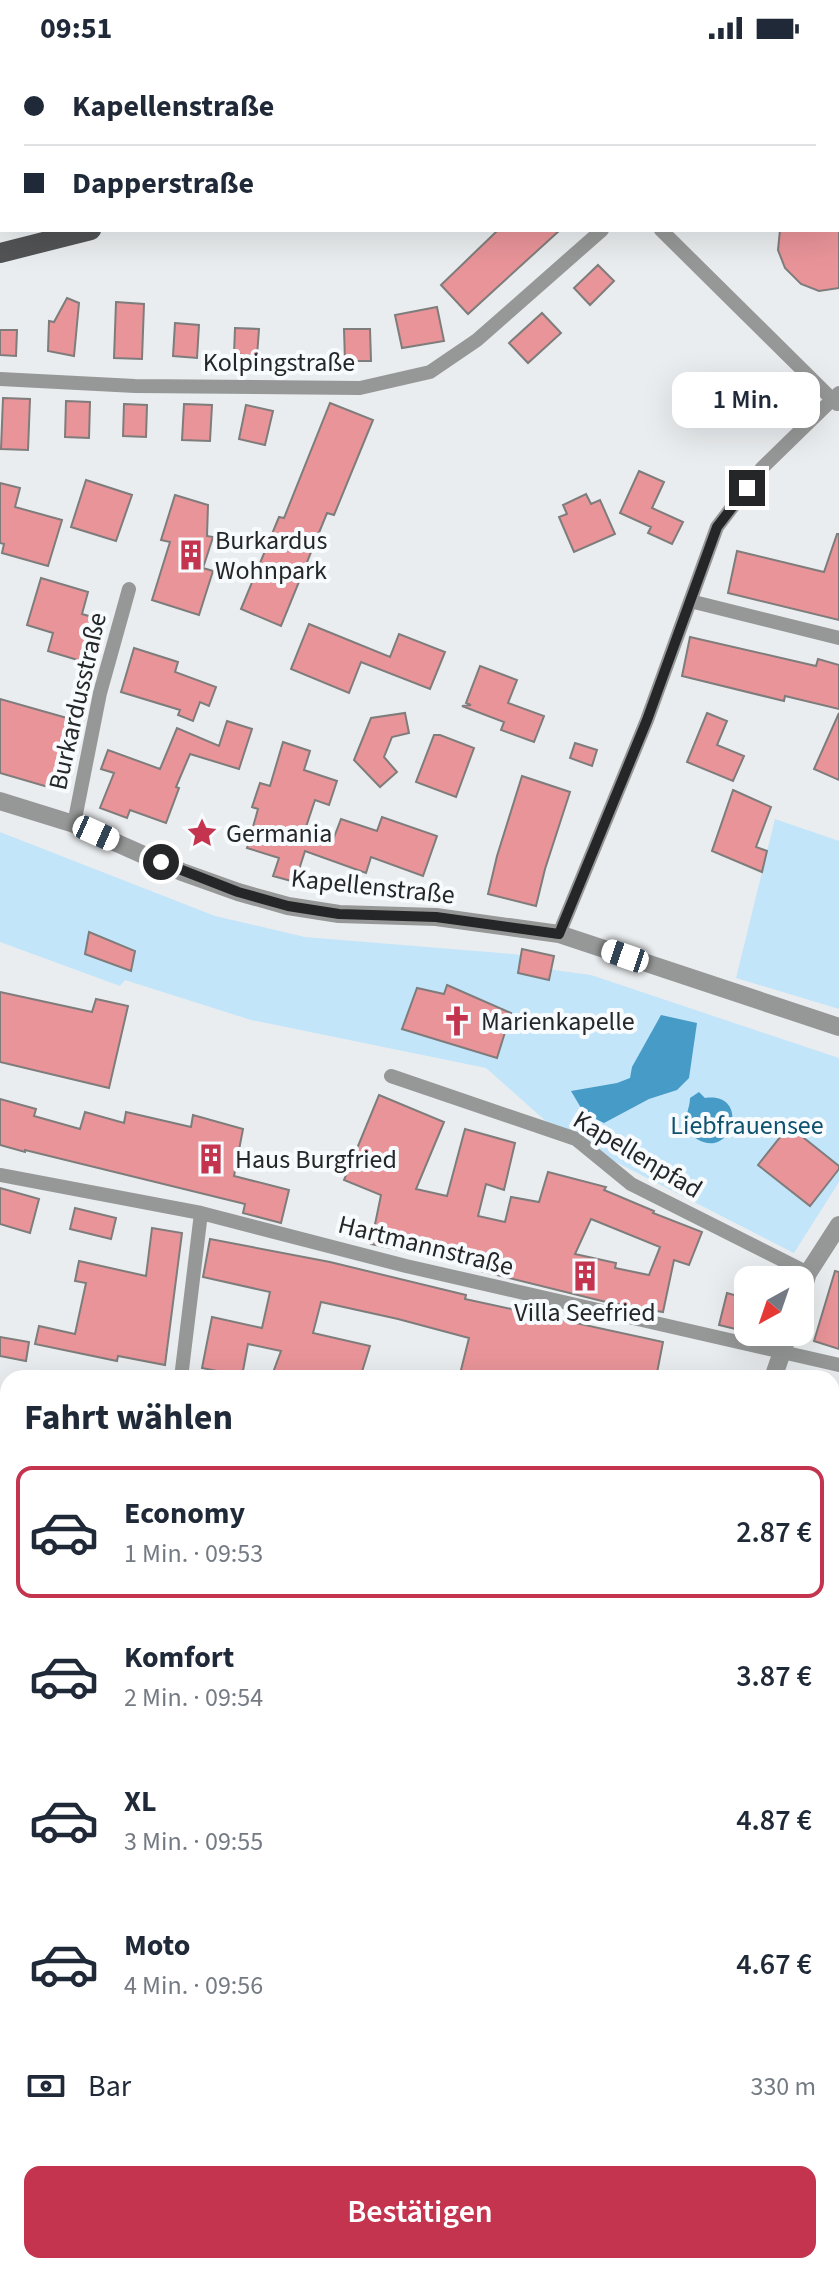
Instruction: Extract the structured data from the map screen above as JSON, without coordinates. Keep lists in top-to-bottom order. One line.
{"streets":{"street":["Kolpingstraße","Burkardusstraße","Kapellenstraße","Kapellenpfad","Hartmannstraße"]},"crossings":[["Burkardusstraße","Kapellenstraße"]],"parks":["Liebfrauensee"],"places":{"building":["Burkardus Wohnpark","Haus Burgfried","Villa Seefried"],"place":["Germania"],"church":["Marienkapelle"]},"north":"bottom left","page":{"status":"09:51","banner":["Kapellenstraße","Dapperstraße"],"bubble":"1 Min.","heading":"Fahrt wählen","list":[{"name":"Economy","note":"1 Min. · 09:53","value":"2.87 €"},{"name":"Komfort","note":"2 Min. · 09:54","value":"3.87 €"},{"name":"XL","note":"3 Min. · 09:55","value":"4.87 €"},{"name":"Moto","note":"4 Min. · 09:56","value":"4.67 €"}],"pay":["Bar","330 m"],"buttons":"Bestätigen"}}
